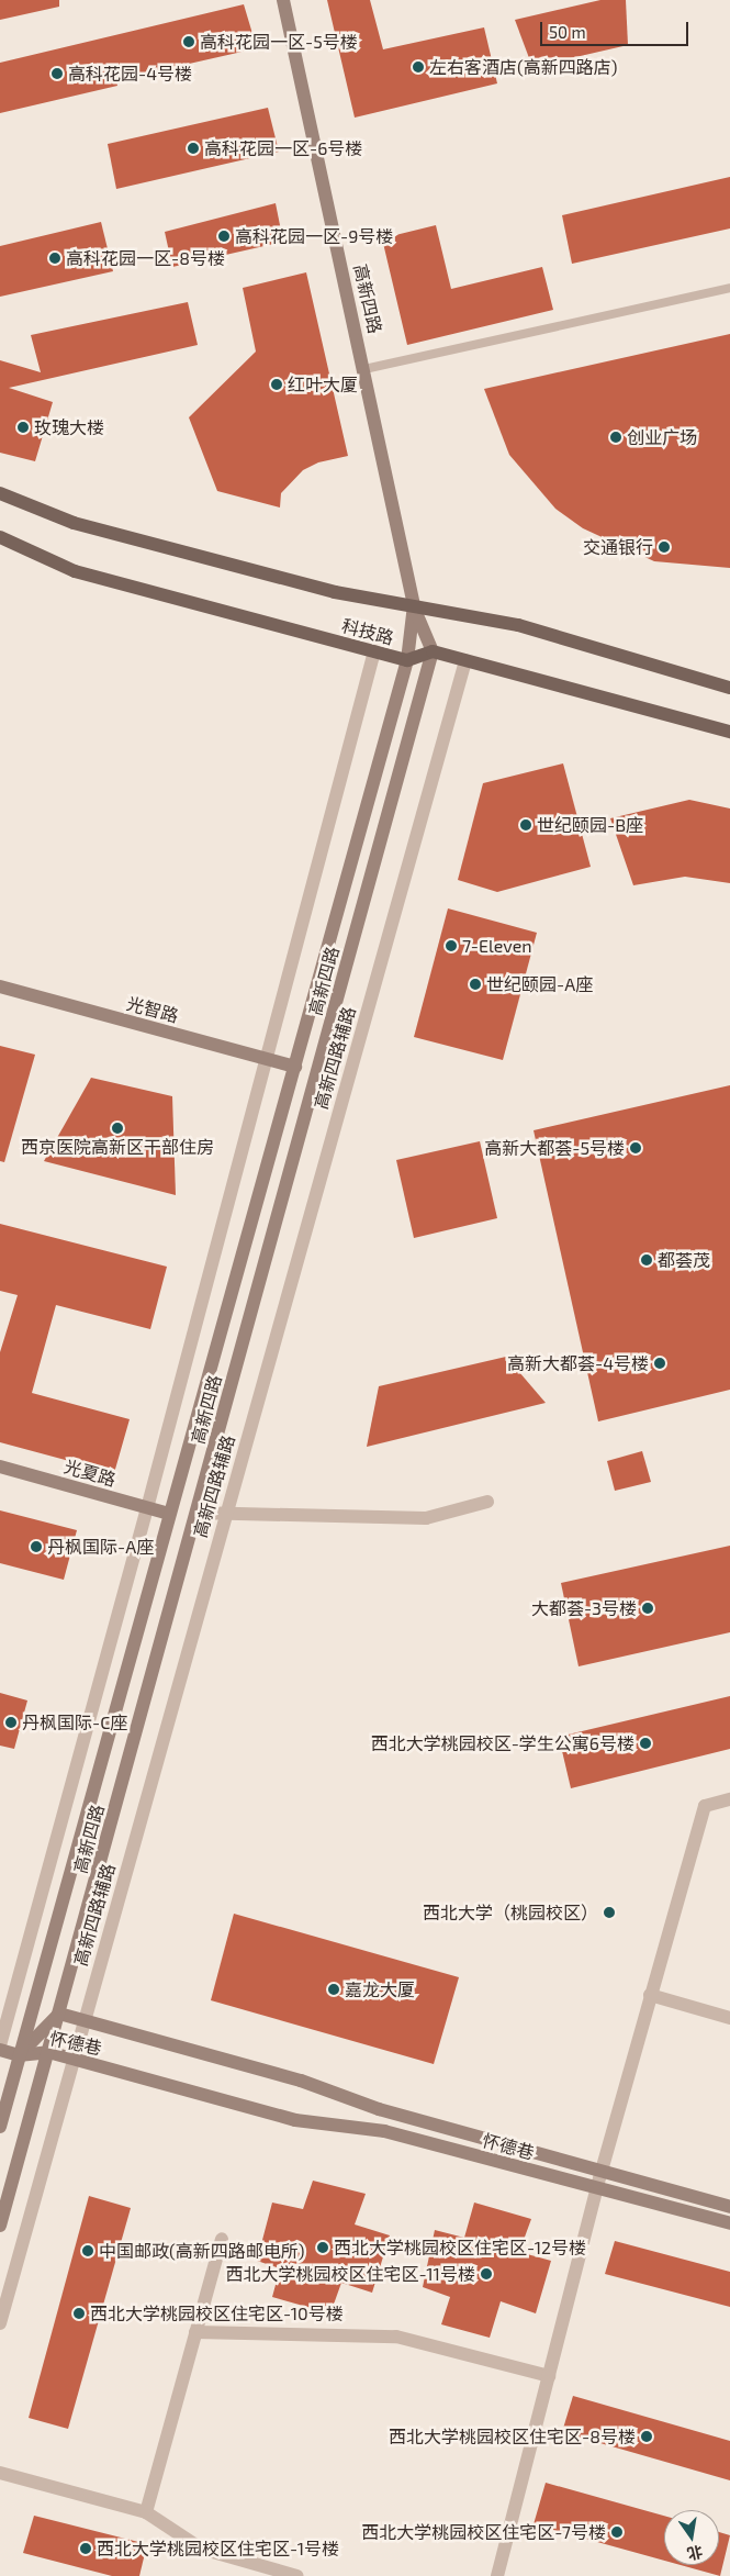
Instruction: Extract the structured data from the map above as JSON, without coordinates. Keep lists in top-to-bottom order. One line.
{"streets":{"main road":["高新四路","科技路","光智路","光夏路","怀德巷"],"street":["高新四路辅路"]},"crossings":[["高新四路","科技路"],["高新四路","光智路"],["高新四路","光夏路"],["高新四路","怀德巷"],["高新四路辅路","怀德巷"]],"places":["高科花园一区-5号楼","左右客酒店(高新四路店)","高科花园-4号楼","高科花园一区-6号楼","高科花园一区-9号楼","高科花园一区-8号楼","红叶大厦","玫瑰大楼","创业广场","交通银行","世纪颐园-B座","7-Eleven","世纪颐园-A座","西京医院高新区干部住房","高新大都荟-5号楼","都荟茂","高新大都荟-4号楼","丹枫国际-A座","大都荟-3号楼","丹枫国际-C座","西北大学桃园校区-学生公寓6号楼","西北大学（桃园校区）","嘉龙大厦","西北大学桃园校区住宅区-12号楼","中国邮政(高新四路邮电所)","西北大学桃园校区住宅区-11号楼","西北大学桃园校区住宅区-10号楼","西北大学桃园校区住宅区-8号楼","西北大学桃园校区住宅区-7号楼","西北大学桃园校区住宅区-1号楼"],"scale_bar":"50 m","north":"bottom"}
